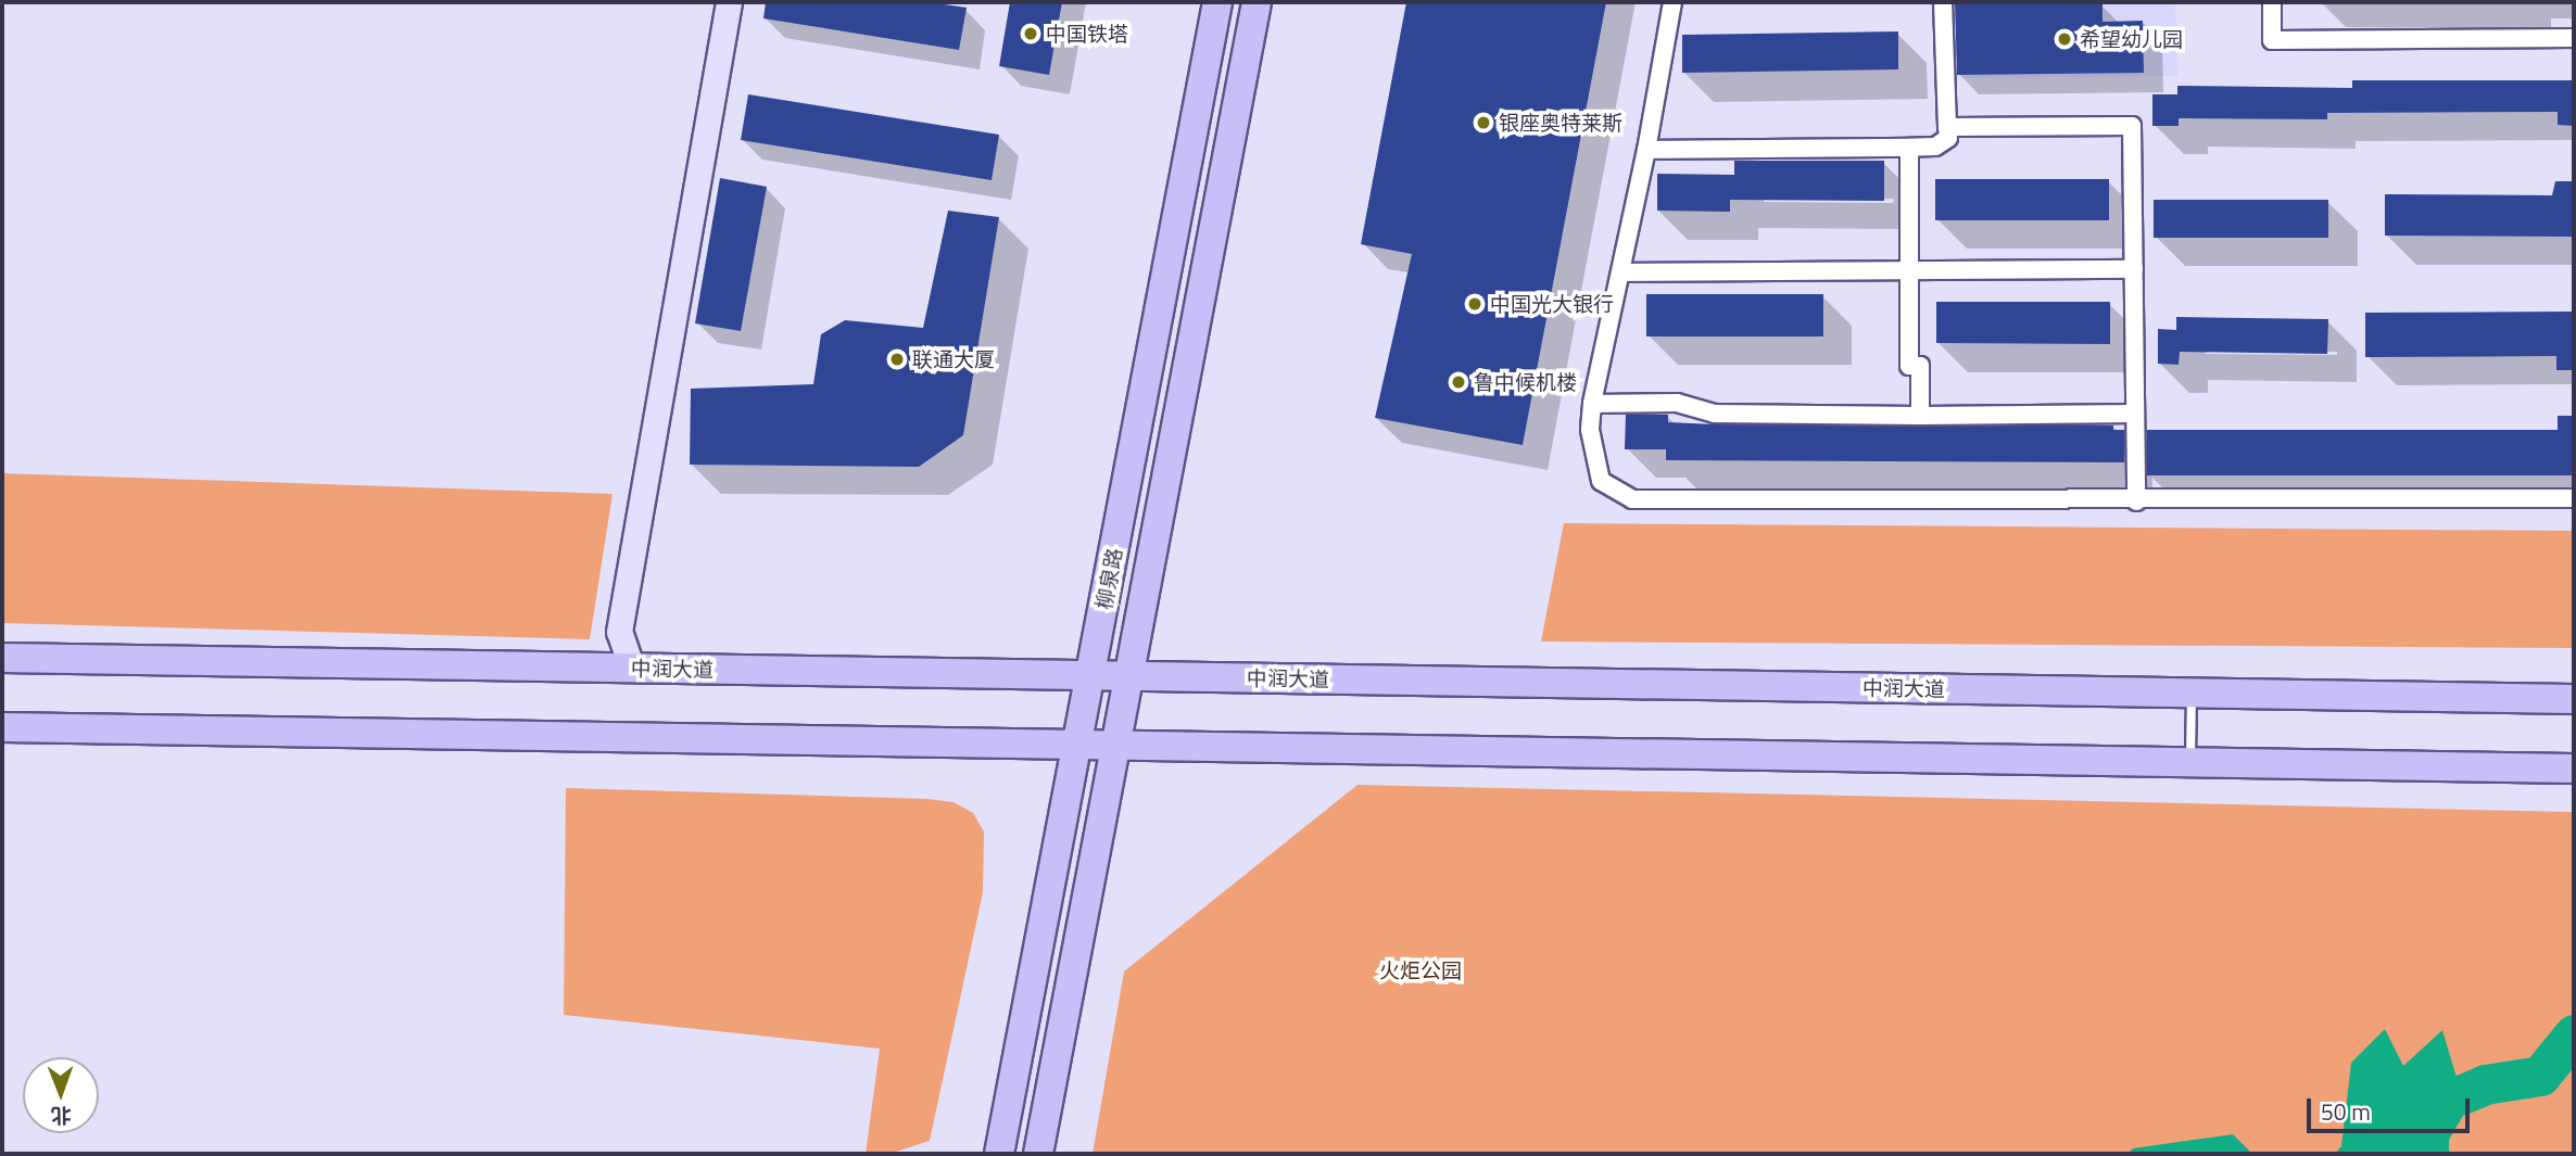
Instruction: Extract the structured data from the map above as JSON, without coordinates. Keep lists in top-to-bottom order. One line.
{"streets":{"main road":["柳泉路","中润大道"]},"crossings":[["柳泉路","中润大道"]],"parks":["火炬公园"],"places":["中国铁塔","希望幼儿园","银座奥特莱斯","中国光大银行","联通大厦","鲁中候机楼"],"scale_bar":"50 m","north":"bottom"}
